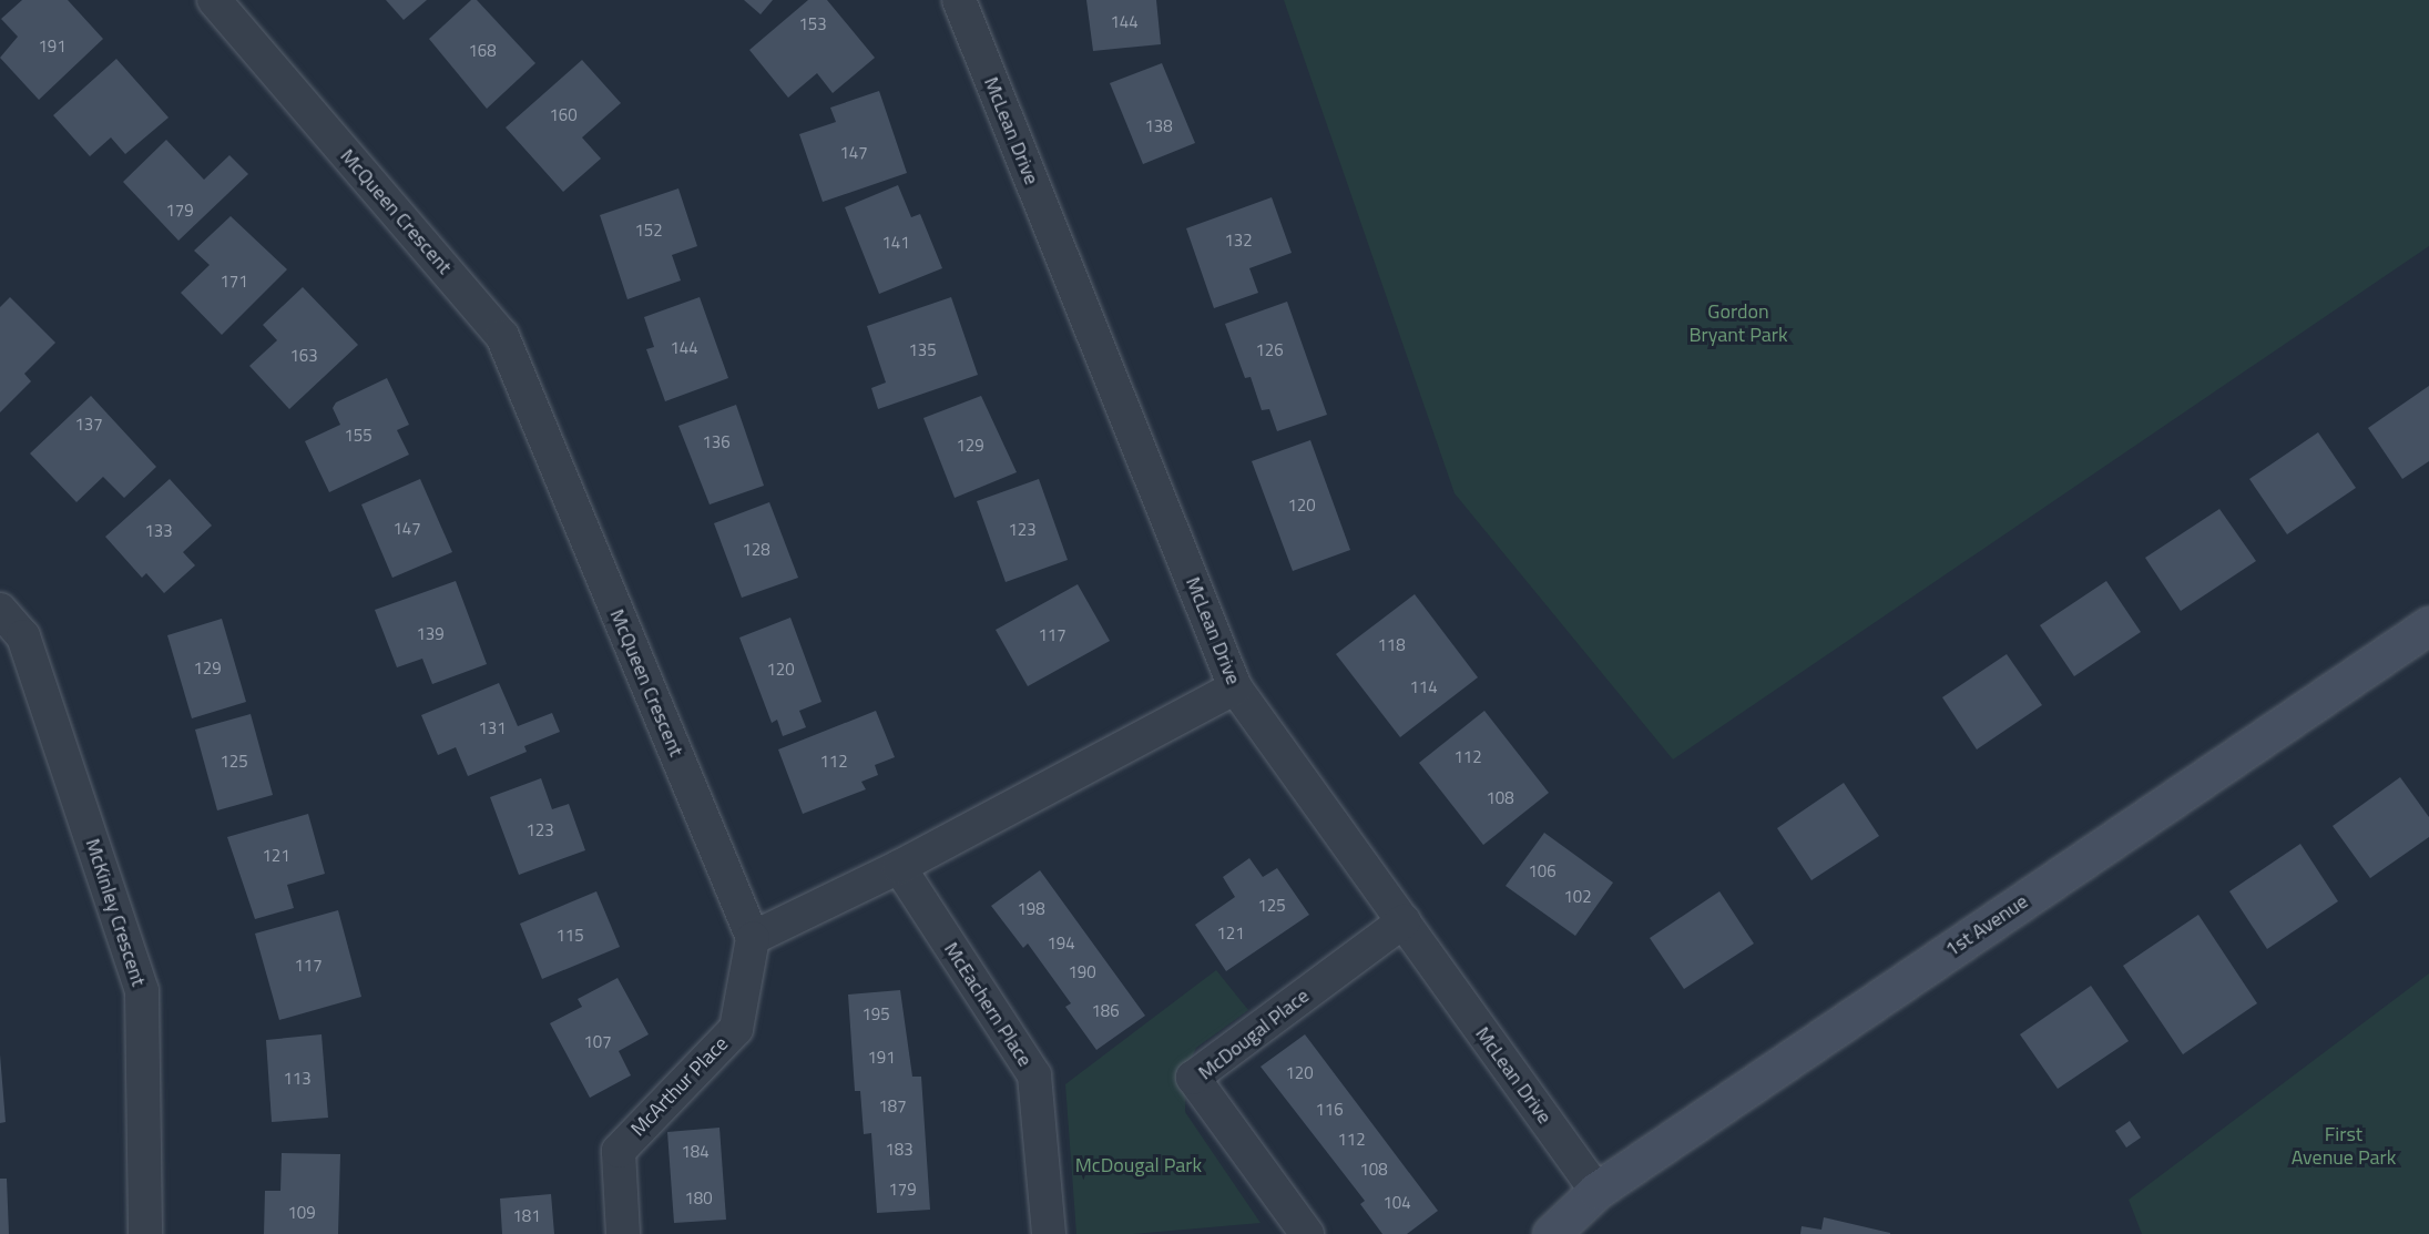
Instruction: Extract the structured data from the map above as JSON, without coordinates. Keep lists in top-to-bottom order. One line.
{"streets":{"street":["McLean Drive","McQueen Crescent","McKinley Crescent","1st Avenue","McEachern Place","McDougal Place","McArthur Place"]},"crossings":[["McLean Drive","1st Avenue"],["McLean Drive","McDougal Place"],["McQueen Crescent","McArthur Place"]],"parks":["Gordon Bryant Park","First Avenue Park","McDougal Park"],"house_numbers":["144","153","191","168","160","138","147","179","152","132","141","171","144","135","126","163","137","155","136","129","120","147","123","133","128","139","117","118","129","120","114","131","112","125","112","108","123","121","106","102","125","198","121","115","194","117","190","186","195","107","191","120","113","187","116","112","183","184","108","179","180","104","109","181"]}
